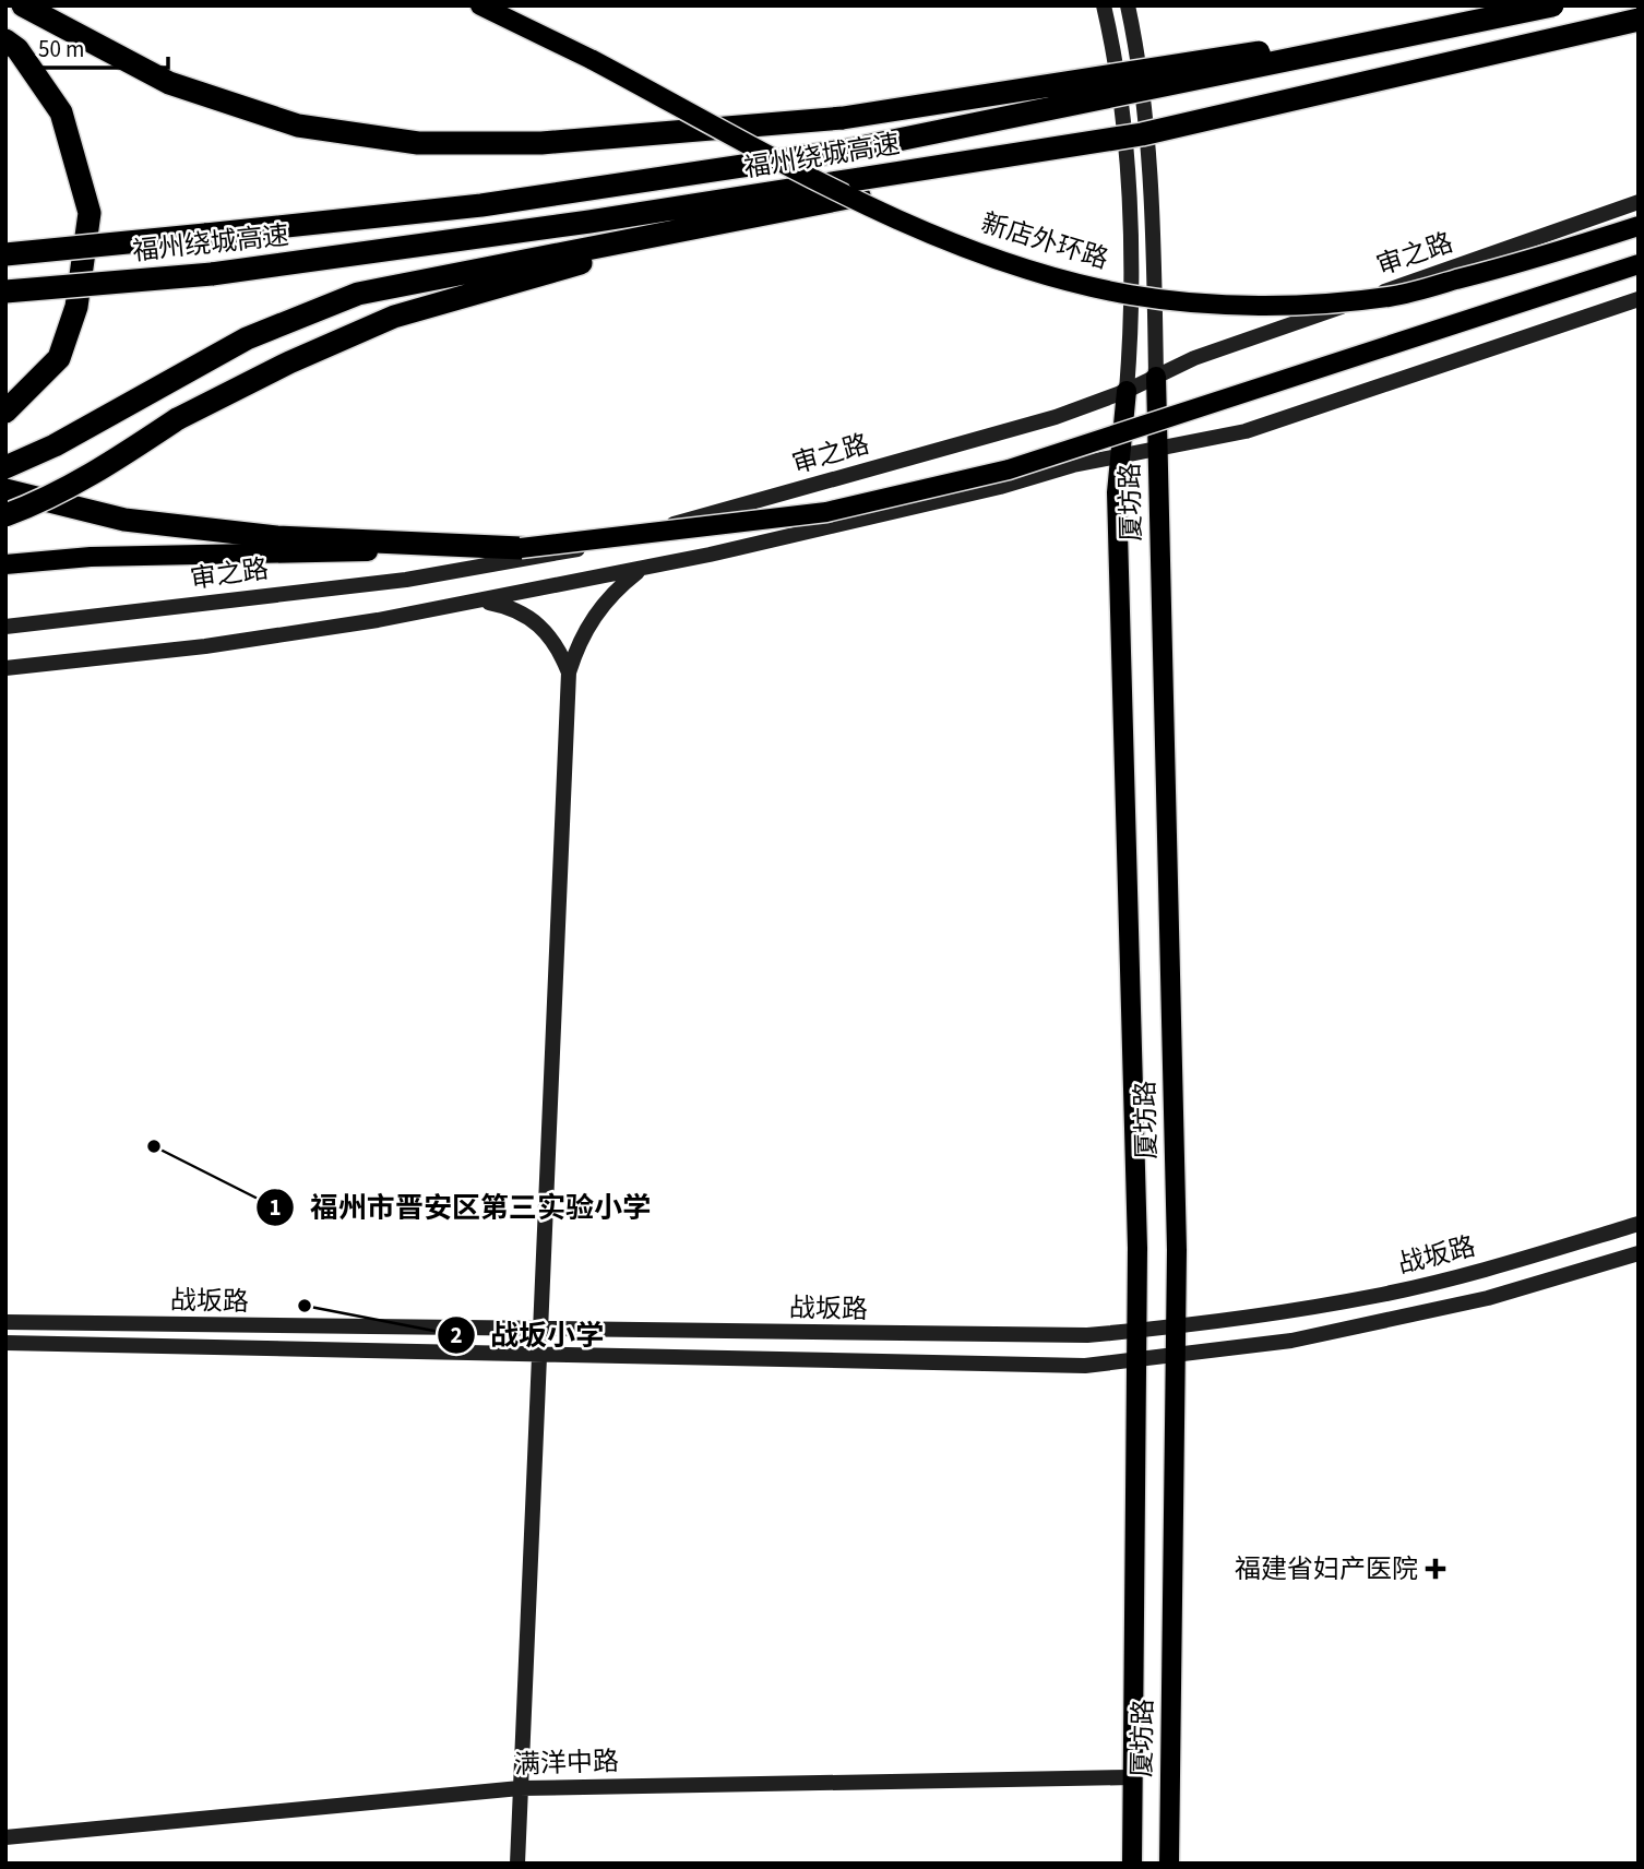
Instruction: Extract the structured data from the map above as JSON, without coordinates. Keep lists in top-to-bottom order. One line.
{"streets":{"highway":["福州绕城高速"],"main road":["新店外环路","审之路","厦坊路","战坂路","满洋中路"]},"crossings":[["审之路","厦坊路"],["厦坊路","战坂路"],["厦坊路","满洋中路"]],"places":{"other":["福州市晋安区第三实验小学","战坂小学"],"health":["福建省妇产医院"]},"scale_bar":"50 m"}
